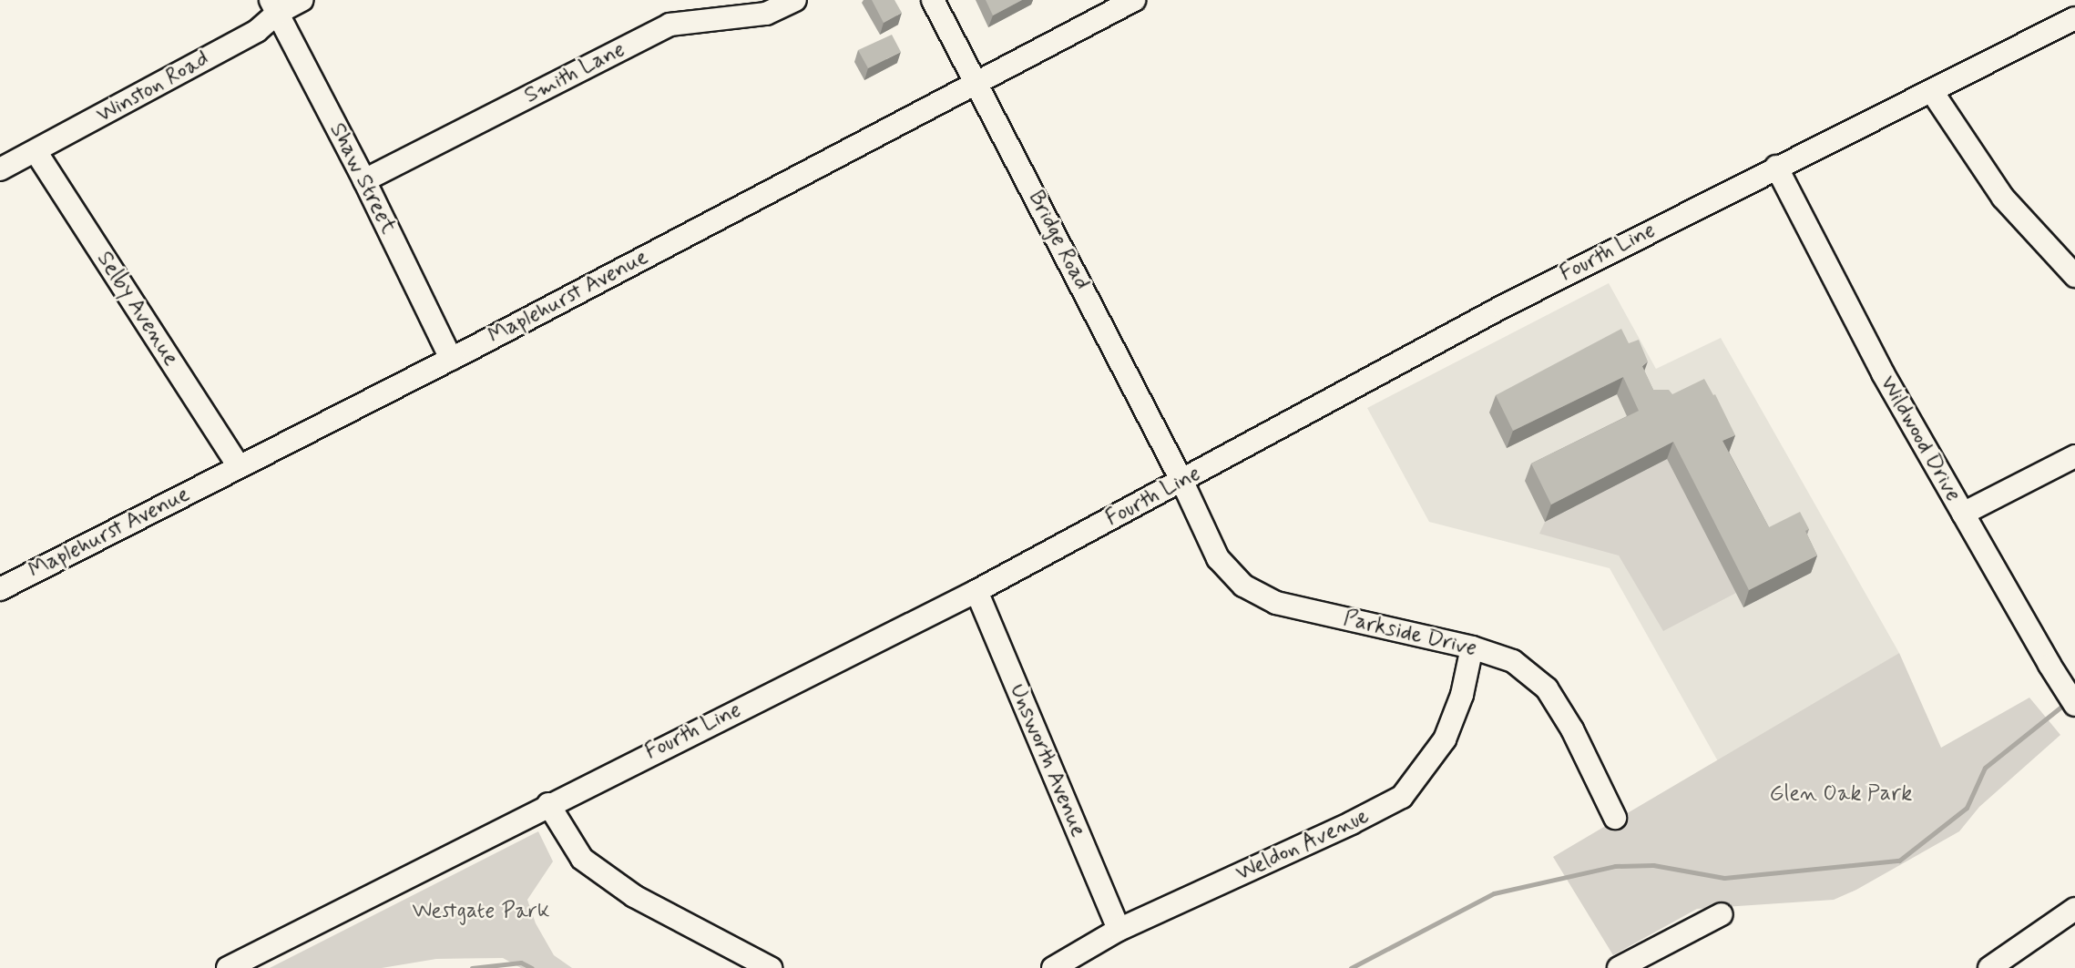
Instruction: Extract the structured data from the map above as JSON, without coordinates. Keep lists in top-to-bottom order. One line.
{"streets":{"street":["Smith Lane","Winston Road","Shaw Street","Bridge Road","Fourth Line","Maplehurst Avenue","Selby Avenue","Wildwood Drive","Parkside Drive","Unsworth Avenue","Weldon Avenue"]},"crossings":[["Smith Lane","Shaw Street"],["Winston Road","Shaw Street"],["Winston Road","Selby Avenue"],["Shaw Street","Maplehurst Avenue"],["Bridge Road","Fourth Line"],["Bridge Road","Maplehurst Avenue"],["Bridge Road","Parkside Drive"],["Fourth Line","Wildwood Drive"],["Fourth Line","Parkside Drive"],["Fourth Line","Unsworth Avenue"],["Maplehurst Avenue","Selby Avenue"],["Parkside Drive","Weldon Avenue"],["Unsworth Avenue","Weldon Avenue"]],"parks":["Glen Oak Park","Westgate Park"]}
